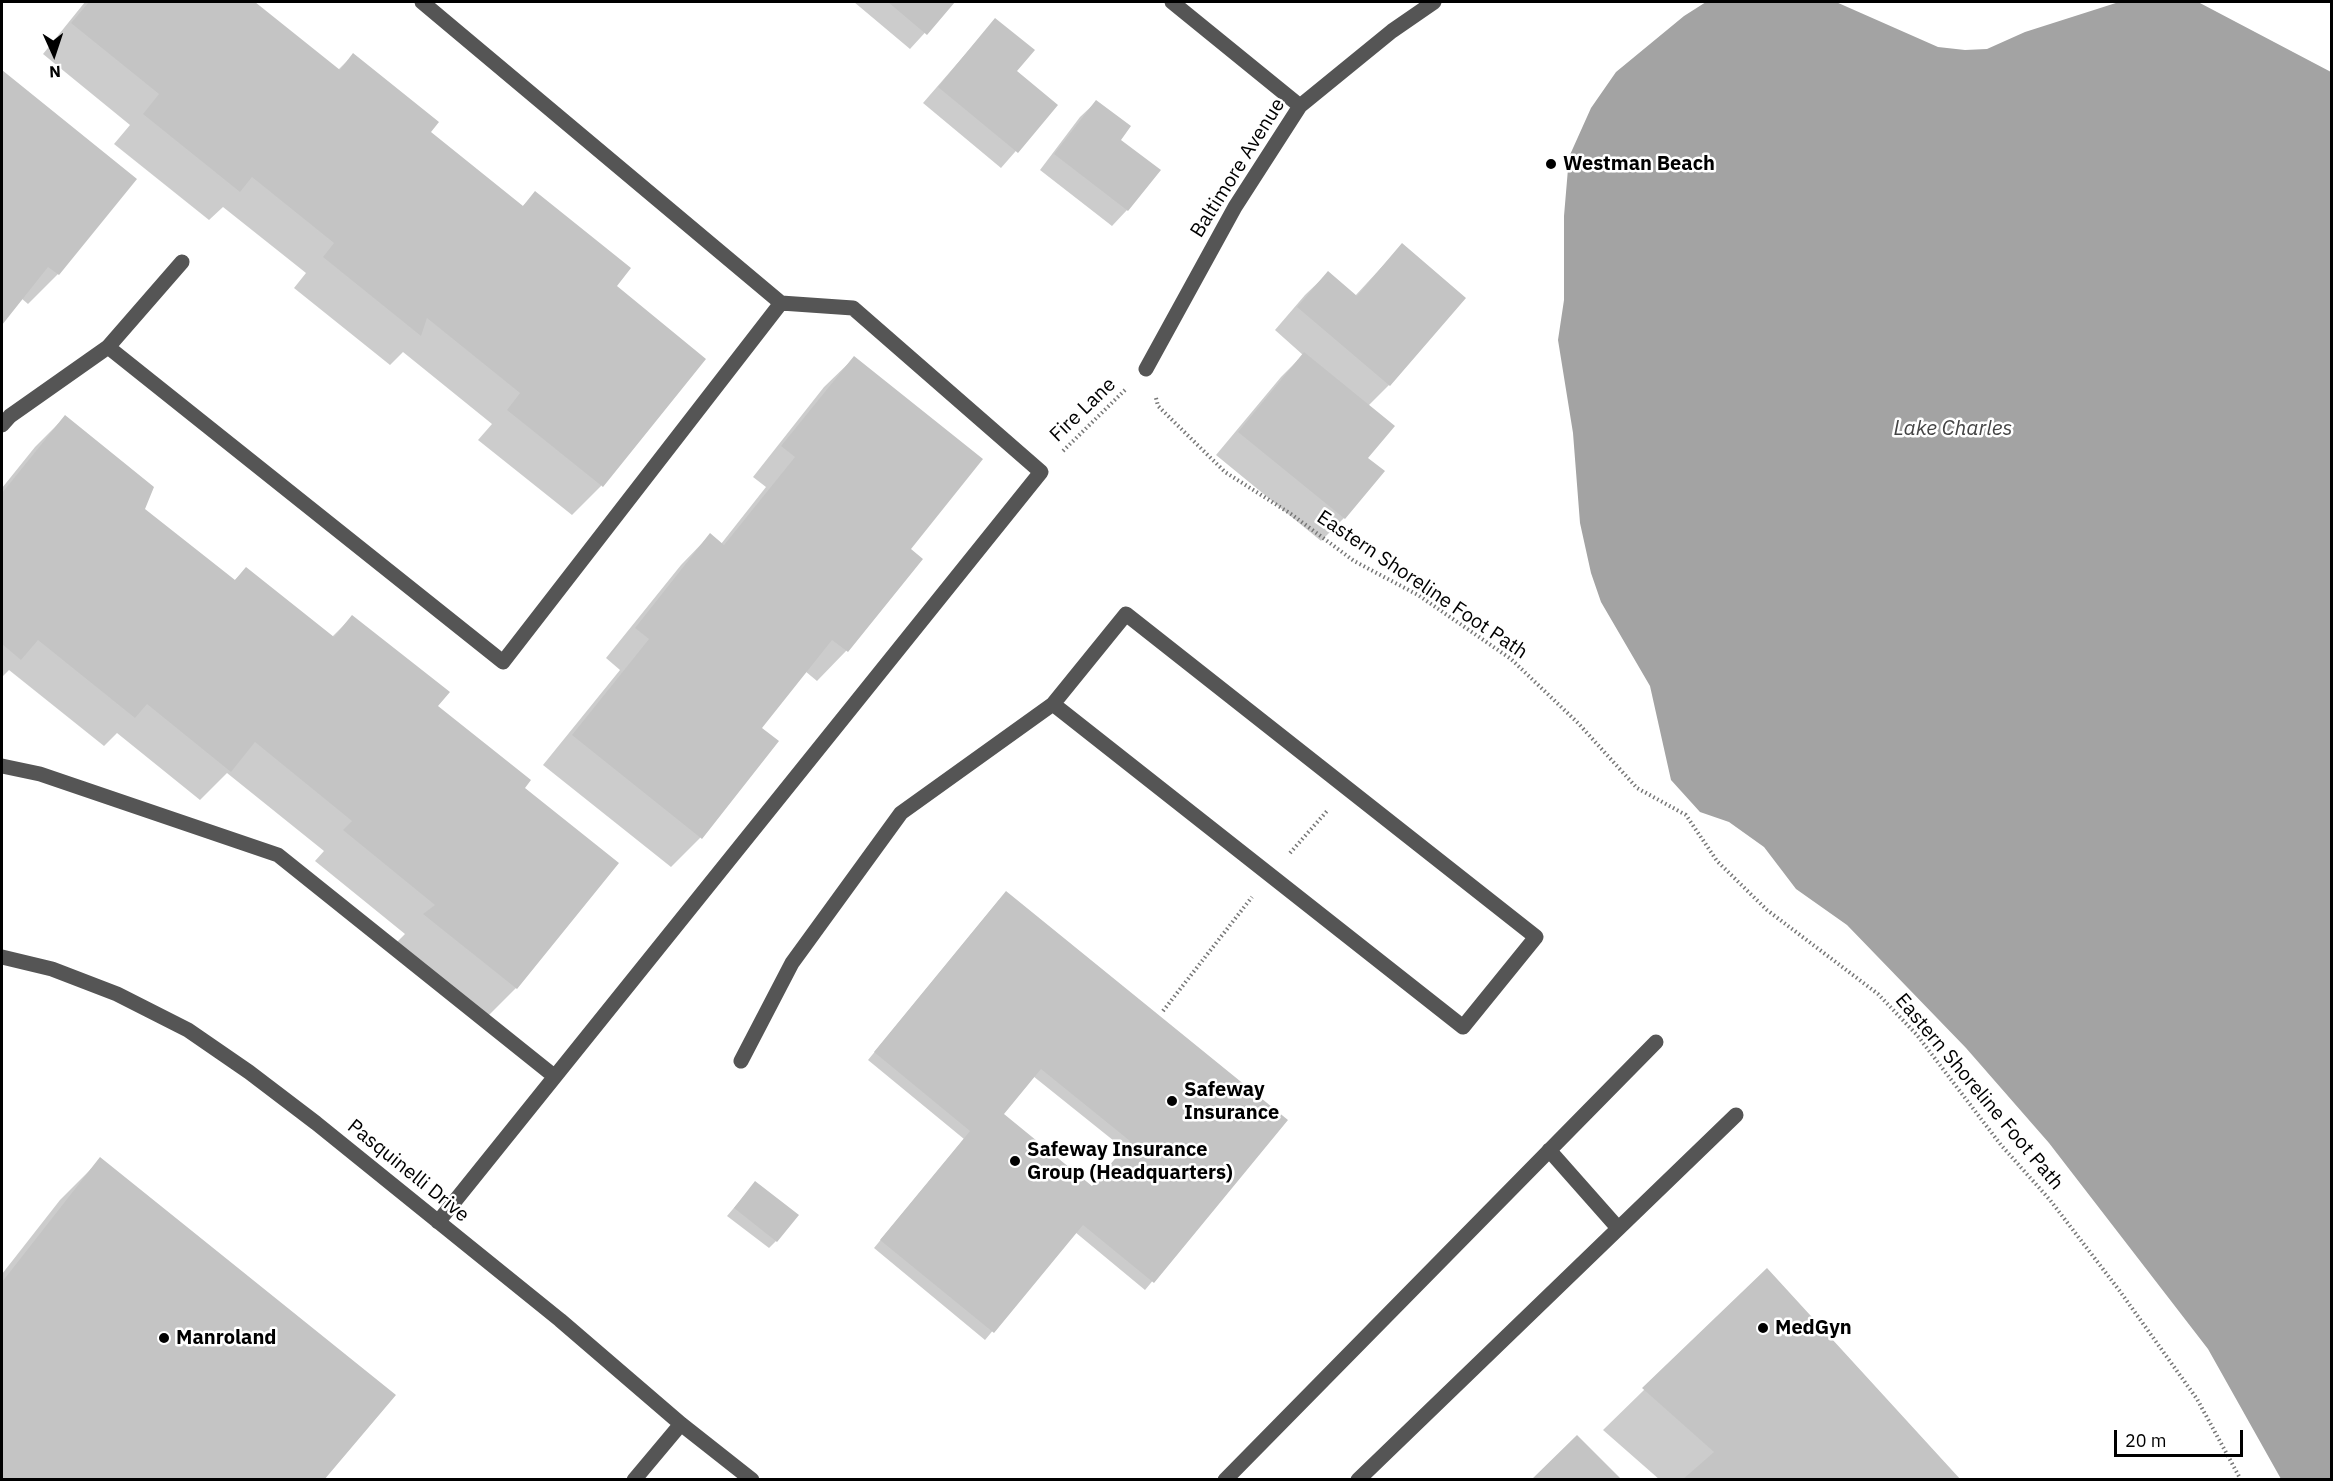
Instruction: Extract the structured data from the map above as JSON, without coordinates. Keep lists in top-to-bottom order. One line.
{"streets":{"street":["Baltimore Avenue","Pasquinelli Drive"],"path":["Fire Lane","Eastern Shoreline Foot Path"]},"crossings":[["Baltimore Avenue","Fire Lane"],["Baltimore Avenue","Eastern Shoreline Foot Path"],["Fire Lane","Eastern Shoreline Foot Path"]],"water":["Lake Charles"],"places":["Westman Beach","Safeway Insurance","Safeway Insurance Group (Headquarters)","MedGyn","Manroland"],"scale_bar":"20 m","north":"bottom"}
